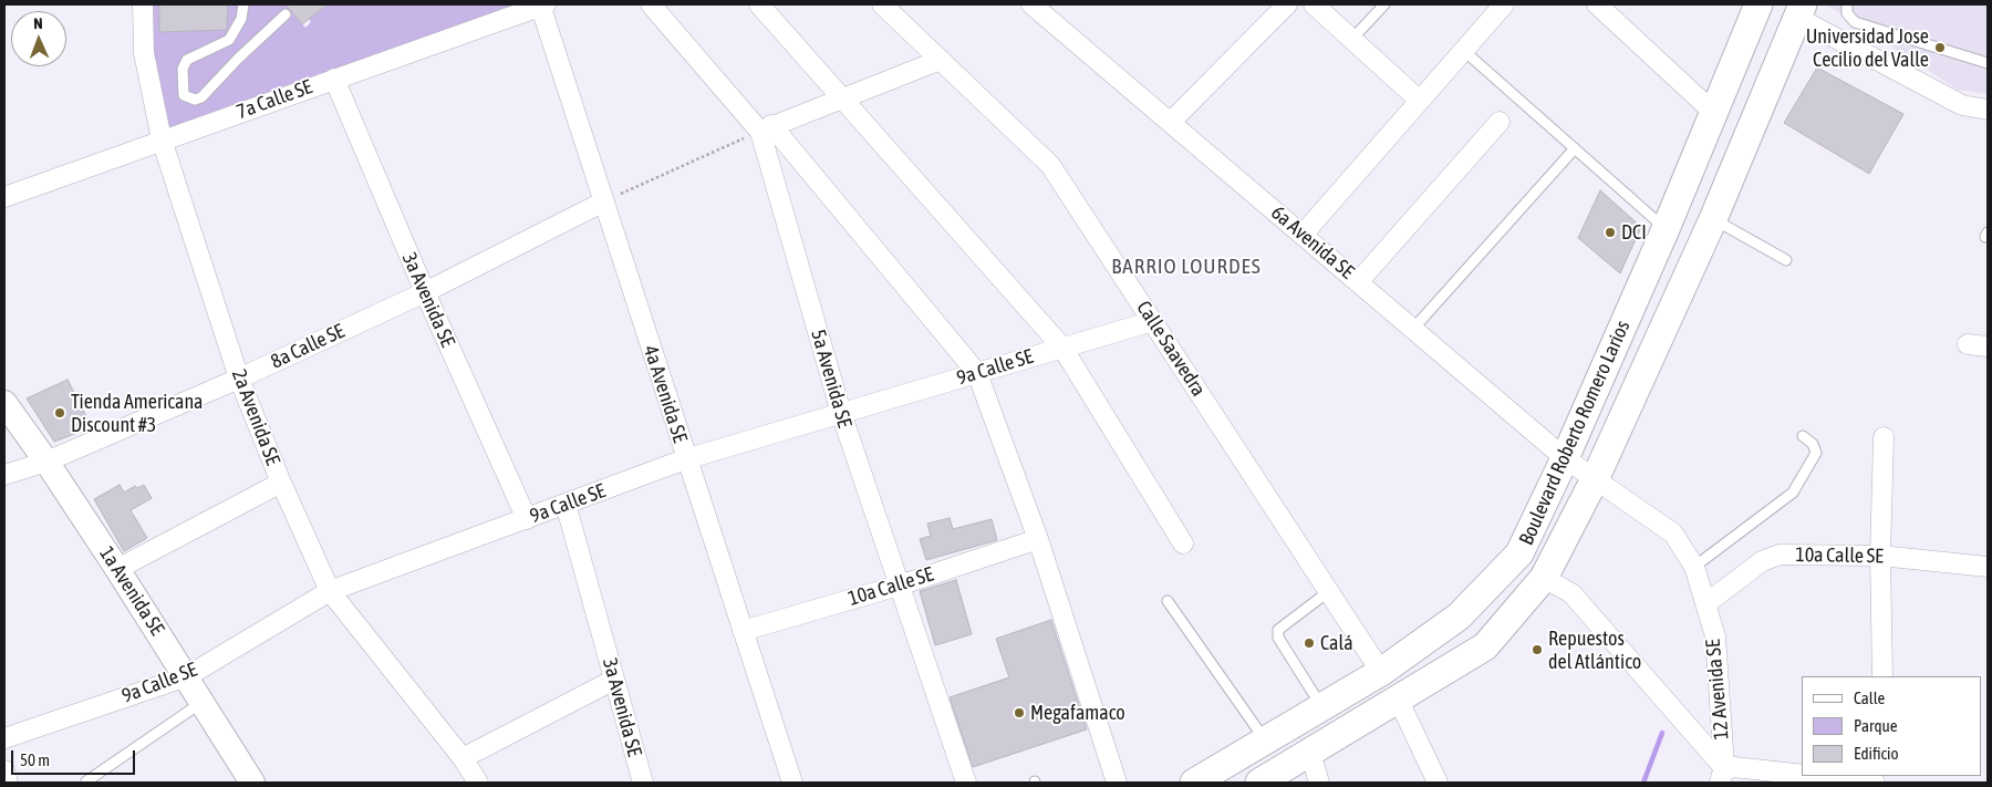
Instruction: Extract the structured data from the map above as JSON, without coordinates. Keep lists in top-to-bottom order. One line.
{"streets":{"main road":["Boulevard Roberto Romero Larios"],"street":["7a Calle SE","6a Avenida SE","3a Avenida SE","8a Calle SE","Calle Saavedra","9a Calle SE","5a Avenida SE","4a Avenida SE","2a Avenida SE","10a Calle SE","1a Avenida SE","12 Avenida SE"]},"crossings":[["7a Calle SE","3a Avenida SE"],["7a Calle SE","4a Avenida SE"],["7a Calle SE","2a Avenida SE"],["6a Avenida SE","Boulevard Roberto Romero Larios"],["6a Avenida SE","12 Avenida SE"],["3a Avenida SE","8a Calle SE"],["3a Avenida SE","9a Calle SE"],["8a Calle SE","4a Avenida SE"],["8a Calle SE","2a Avenida SE"],["8a Calle SE","1a Avenida SE"],["Calle Saavedra","9a Calle SE"],["Calle Saavedra","Boulevard Roberto Romero Larios"],["9a Calle SE","5a Avenida SE"],["9a Calle SE","4a Avenida SE"],["9a Calle SE","2a Avenida SE"],["9a Calle SE","1a Avenida SE"],["5a Avenida SE","10a Calle SE"],["4a Avenida SE","10a Calle SE"],["Boulevard Roberto Romero Larios","12 Avenida SE"],["10a Calle SE","12 Avenida SE"]],"districts":["BARRIO LOURDES"],"places":["Universidad Jose Cecilio del Valle","DCI","Tienda Americana Discount #3","Calá","Repuestos del Atlántico","Megafamaco"],"legend":["Calle","Parque","Edificio"],"scale_bar":"50 m","north":"top"}
